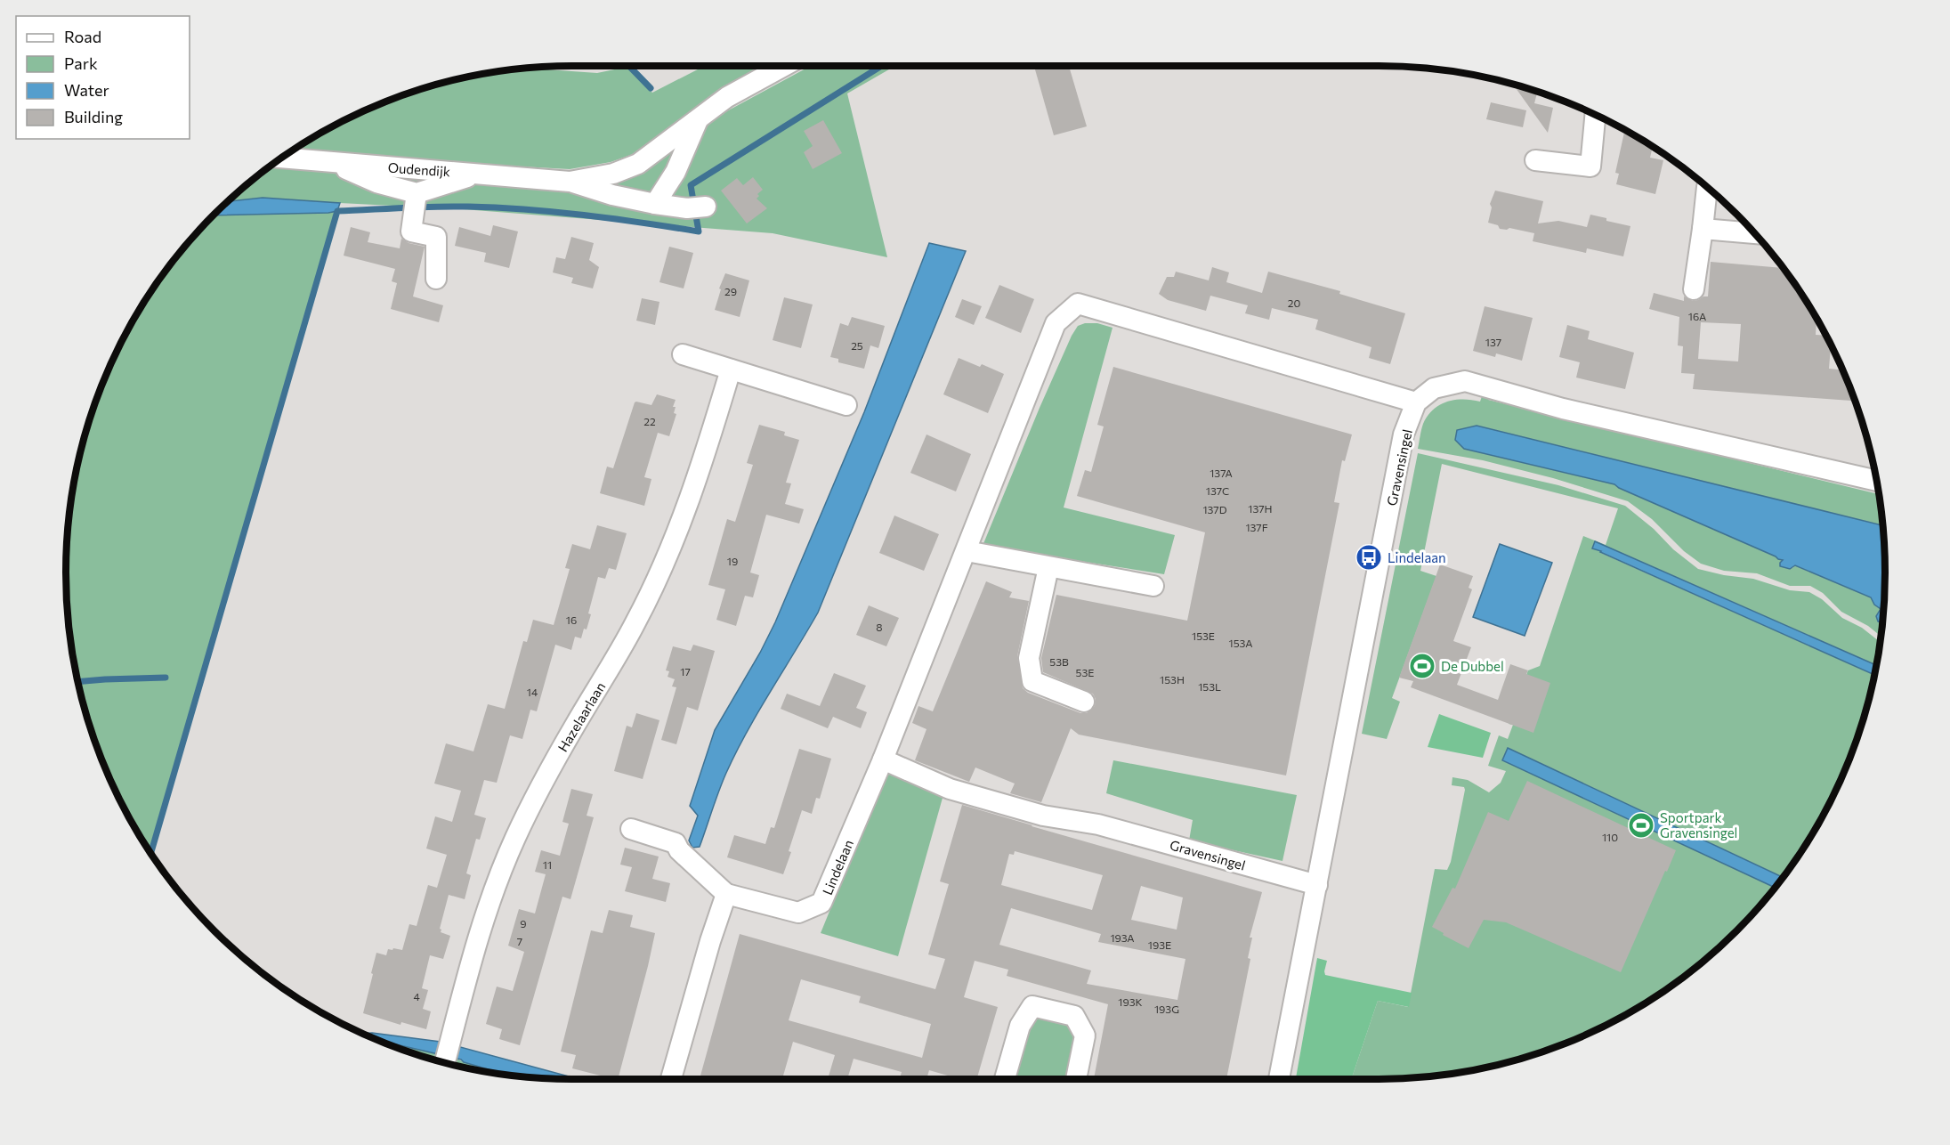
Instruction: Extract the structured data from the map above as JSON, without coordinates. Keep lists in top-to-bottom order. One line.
{"streets":{"street":["Oudendijk","Gravensingel","Hazelaarlaan","Lindelaan"]},"crossings":[["Gravensingel","Lindelaan"]],"places":{"bus stop":["Lindelaan"],"sports":["De Dubbel","Sportpark Gravensingel"]},"house_numbers":["29","20","16A","137","25","22","137A","137C","137H","137D","137F","19","16","8","153E","153A","53B","17","53E","153H","153L","14","110","11","9","193A","7","193E","4","193K","193G"],"legend":["Road","Park","Water","Building"]}
